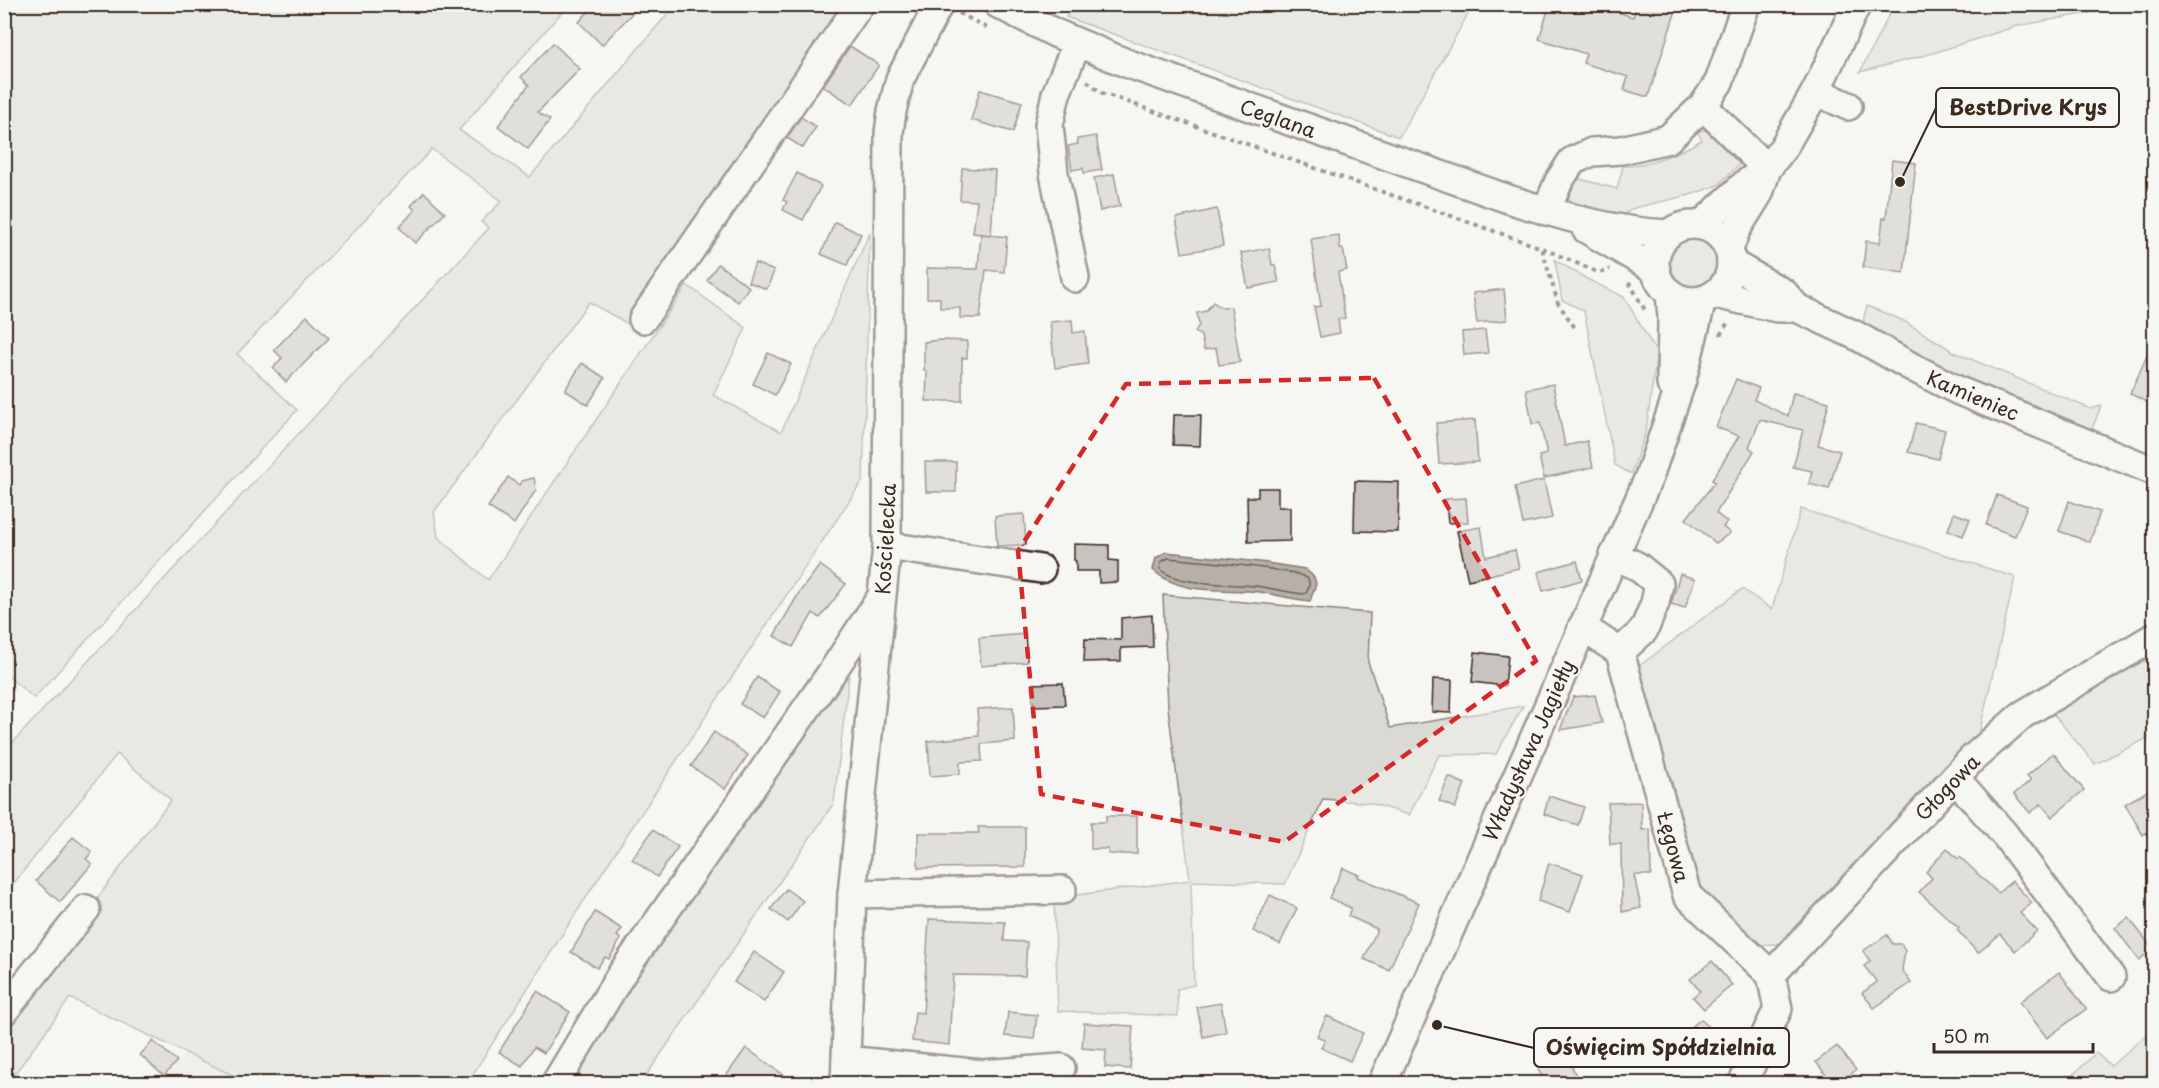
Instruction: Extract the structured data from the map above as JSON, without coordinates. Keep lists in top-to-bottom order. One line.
{"streets":{"street":["Ceglana","Kamieniec","Kościelecka","Władysława Jagiełły","Głogowa","Łęgowa"]},"crossings":[["Ceglana","Kamieniec"],["Ceglana","Władysława Jagiełły"],["Kamieniec","Władysława Jagiełły"],["Głogowa","Łęgowa"]],"places":["BestDrive Krys","Oświęcim Spółdzielnia"],"scale_bar":"50 m"}
